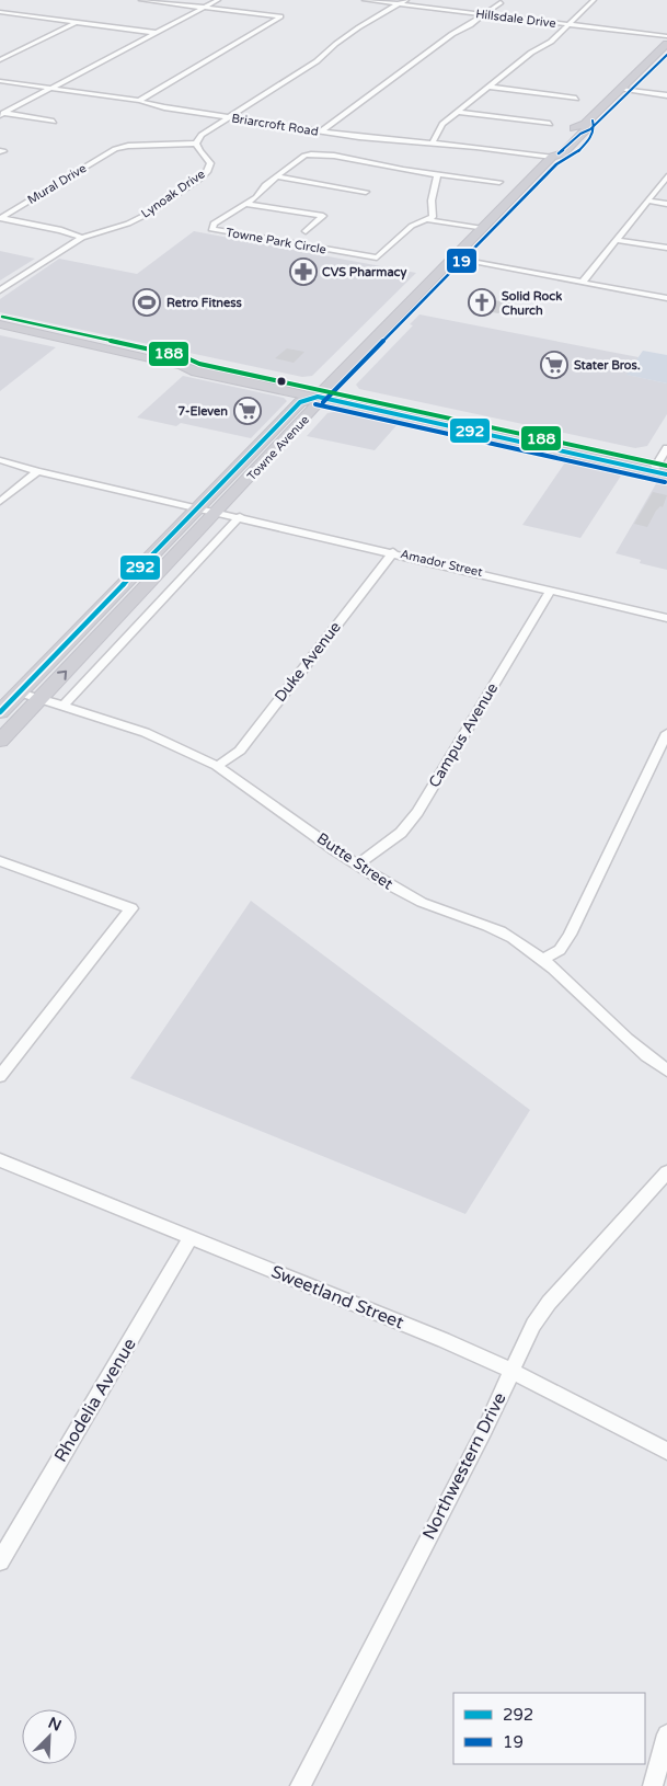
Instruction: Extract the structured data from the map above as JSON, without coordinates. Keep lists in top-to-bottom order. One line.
{"streets":{"main road":["Towne Avenue"],"street":["Hillsdale Drive","Briarcroft Road","Mural Drive","Lynoak Drive","Towne Park Circle","Amador Street","Duke Avenue","Campus Avenue","Butte Street","Sweetland Street","Rhodelia Avenue","Northwestern Drive"]},"crossings":[["Briarcroft Road","Towne Avenue"],["Mural Drive","Lynoak Drive"],["Towne Avenue","Amador Street"],["Towne Avenue","Butte Street"],["Amador Street","Duke Avenue"],["Amador Street","Campus Avenue"],["Duke Avenue","Butte Street"],["Campus Avenue","Butte Street"],["Sweetland Street","Rhodelia Avenue"],["Sweetland Street","Northwestern Drive"]],"places":{"pharmacy":["CVS Pharmacy"],"sports":["Retro Fitness"],"church":["Solid Rock Church"],"supermarket":["Stater Bros.","7-Eleven"]},"lines":["transit line 19","transit line 188","transit line 292"],"legend":["292","19"],"north":"top right"}
